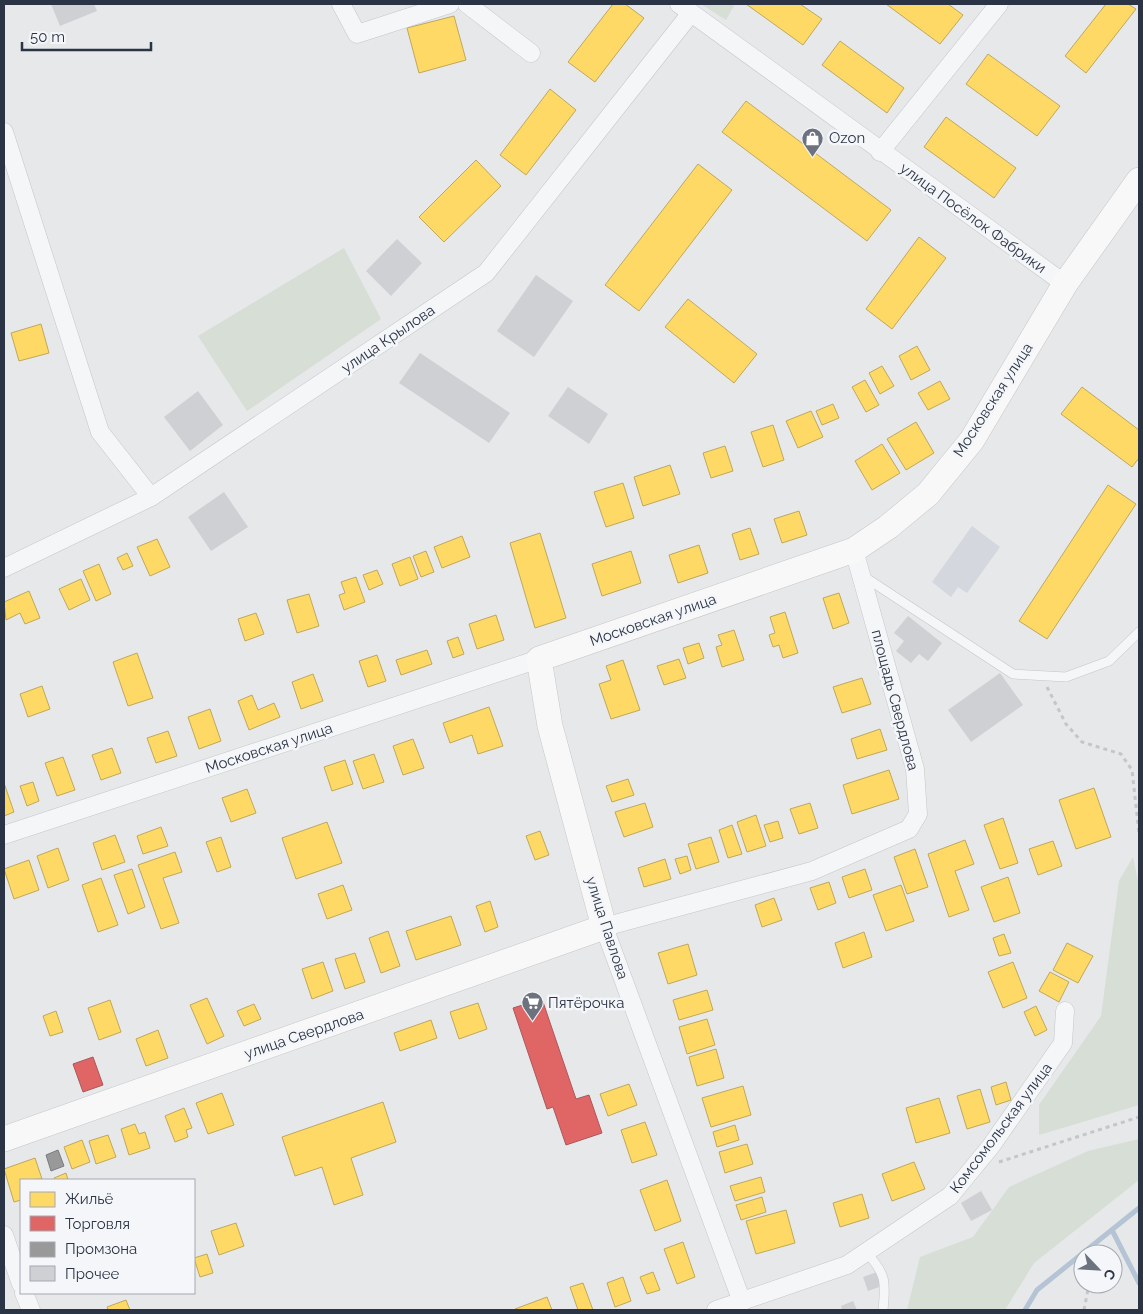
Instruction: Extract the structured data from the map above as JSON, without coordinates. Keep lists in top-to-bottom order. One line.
{"streets":{"main road":["Московская улица","улица Павлова","улица Свердлова"],"street":["улица Посёлок Фабрики","улица Крылова","площадь Свердлова","Комсомольская улица"]},"crossings":[["улица Посёлок Фабрики","улица Крылова"],["улица Посёлок Фабрики","Московская улица"],["Московская улица","площадь Свердлова"],["Московская улица","улица Павлова"],["площадь Свердлова","улица Павлова"],["площадь Свердлова","улица Свердлова"],["улица Павлова","улица Свердлова"],["улица Павлова","Комсомольская улица"]],"places":{"shop":["Ozon"],"supermarket":["Пятёрочка"]},"legend":["Жильё","Торговля","Промзона","Прочее"],"scale_bar":"50 m","north":"bottom right"}
